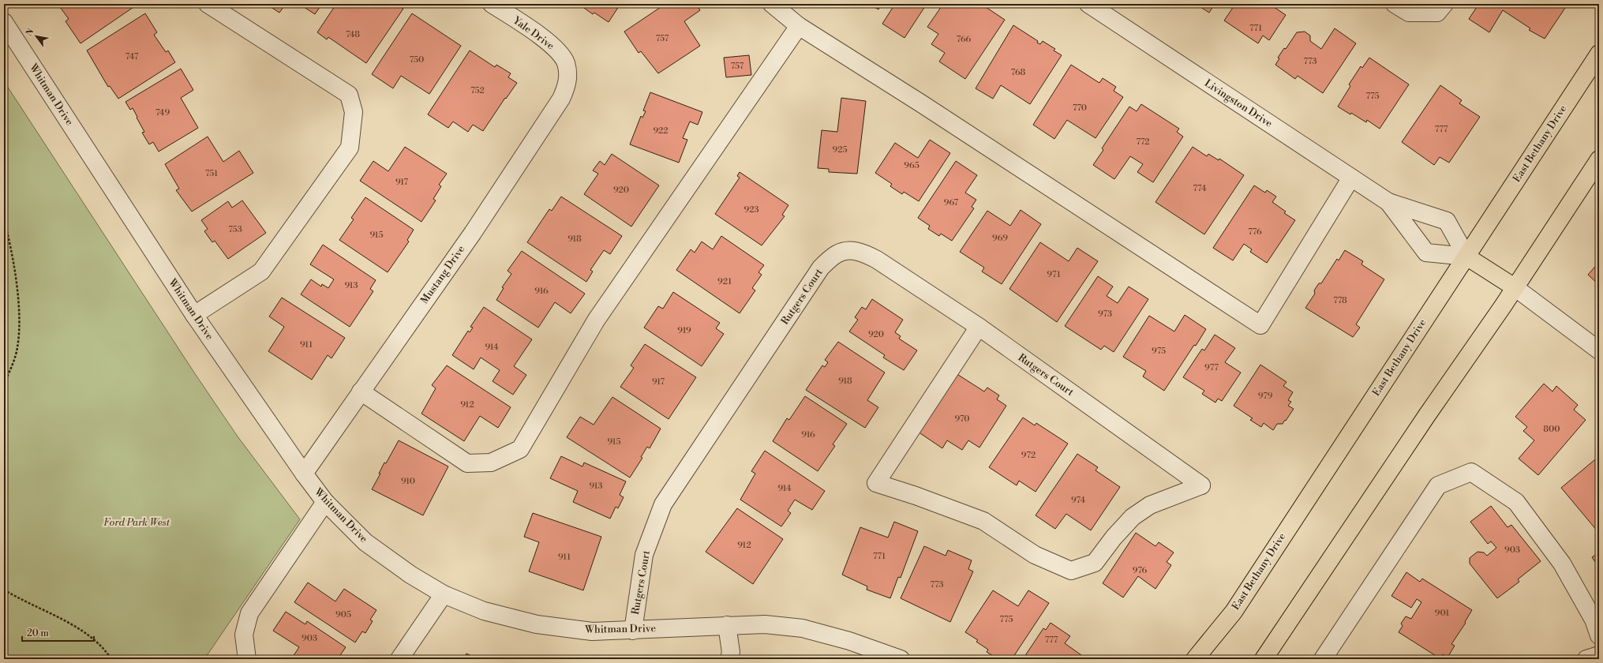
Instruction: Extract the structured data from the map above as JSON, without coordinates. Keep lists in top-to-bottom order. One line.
{"streets":{"main road":["East Bethany Drive"],"street":["Yale Drive","Whitman Drive","Livingston Drive","Mustang Drive","Rutgers Court"]},"crossings":[["Yale Drive","Mustang Drive"],["Whitman Drive","Mustang Drive"],["Whitman Drive","Rutgers Court"],["Livingston Drive","East Bethany Drive"]],"parks":["Ford Park West"],"house_numbers":["771","748","757","766","747","750","773","757","768","752","775","770","749","777","922","772","925","965","751","917","774","920","967","923","753","776","915","969","918","971","921","913","916","778","973","919","920","911","914","975","977","918","917","979","912","970","800","916","915","972","910","913","914","974","912","903","771","911","976","773","901","905","775","903","777"],"scale_bar":"20 m","north":"top left"}
